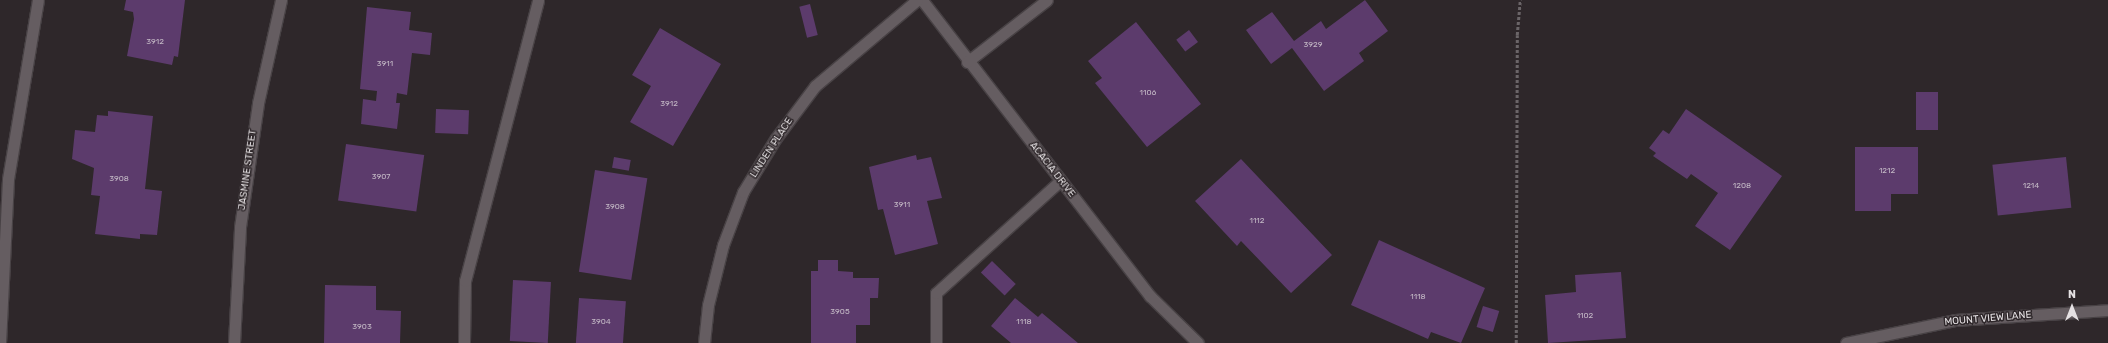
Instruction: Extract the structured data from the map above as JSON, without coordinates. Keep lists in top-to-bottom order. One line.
{"streets":{"street":["LINDEN PLACE","JASMINE STREET","ACACIA DRIVE","MOUNT VIEW LANE"]},"house_numbers":["3912","3929","3911","1106","3912","1212","3907","3908","1208","1214","3911","3908","1112","1118","3905","1102","3904","1118","3903"],"north":"top"}
